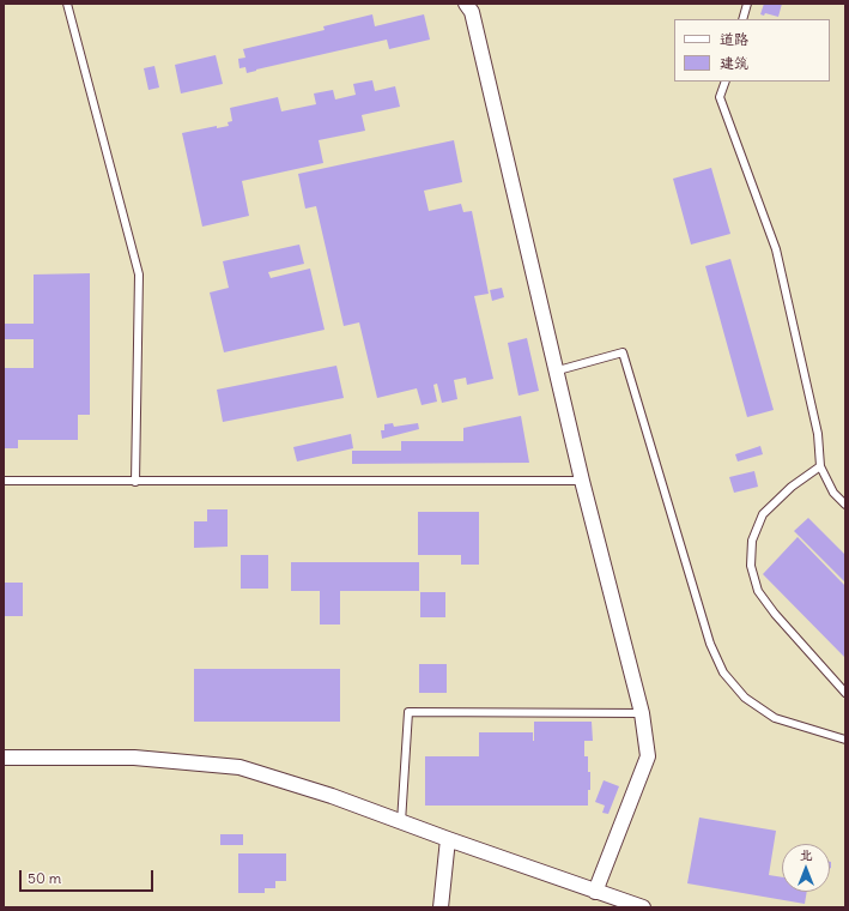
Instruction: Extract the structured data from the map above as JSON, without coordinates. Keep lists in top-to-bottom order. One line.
{"legend":["道路","建筑"],"scale_bar":"50 m","north":"top"}
